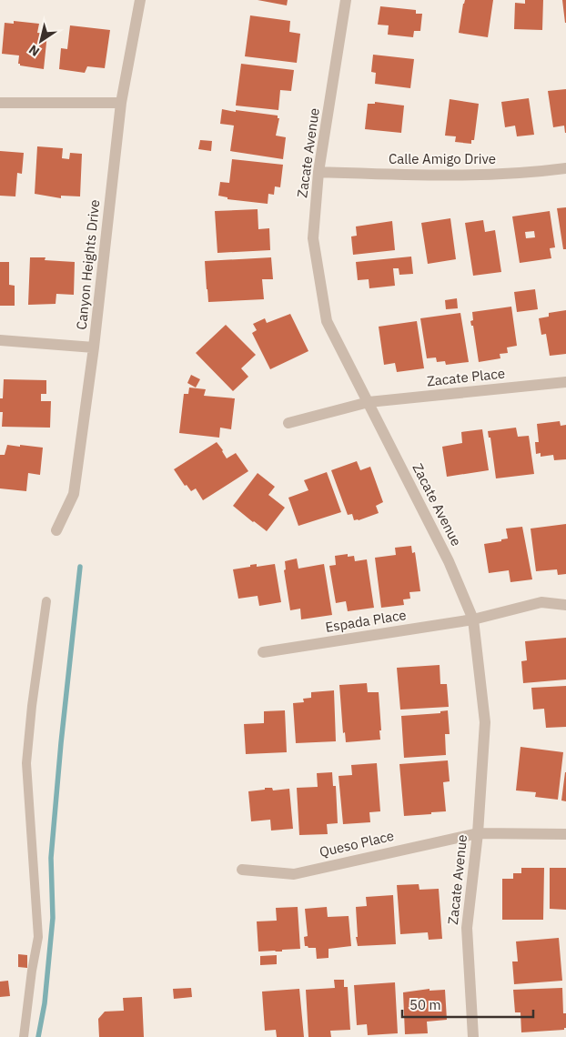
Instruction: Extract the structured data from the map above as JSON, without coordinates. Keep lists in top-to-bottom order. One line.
{"streets":{"street":["Zacate Avenue","Calle Amigo Drive","Canyon Heights Drive","Zacate Place","Espada Place","Queso Place"]},"crossings":[["Zacate Avenue","Calle Amigo Drive"],["Zacate Avenue","Zacate Place"],["Zacate Avenue","Espada Place"],["Zacate Avenue","Queso Place"]],"scale_bar":"50 m","north":"bottom left"}
